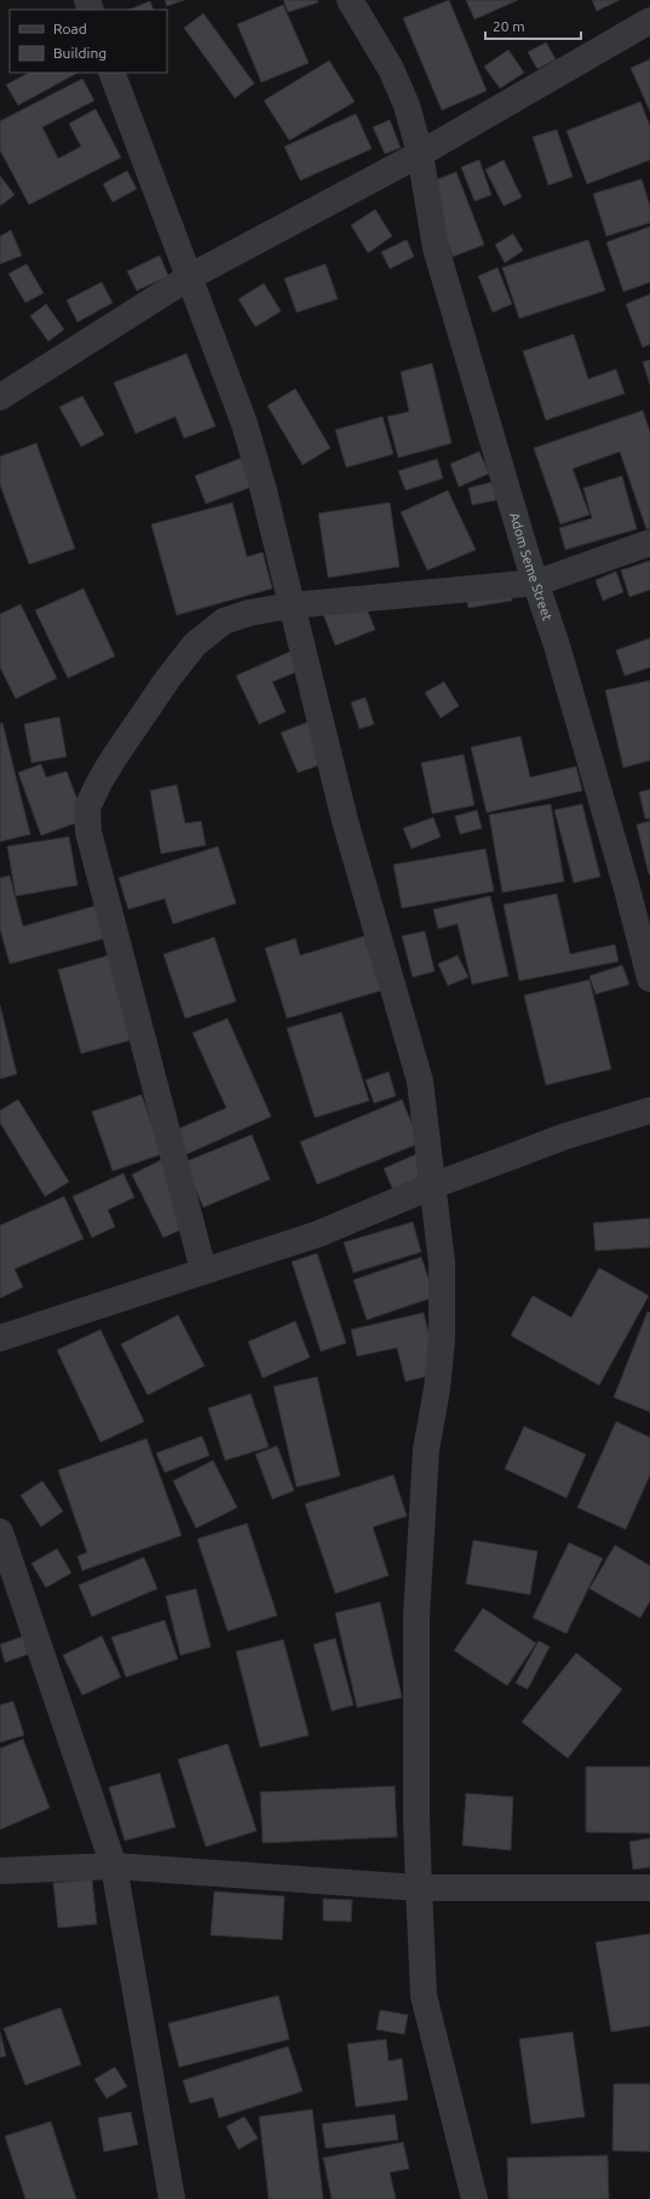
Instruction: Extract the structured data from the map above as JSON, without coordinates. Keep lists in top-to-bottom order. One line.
{"streets":{"street":["Adom Seme Street"]},"legend":["Road","Building"],"scale_bar":"20 m"}
